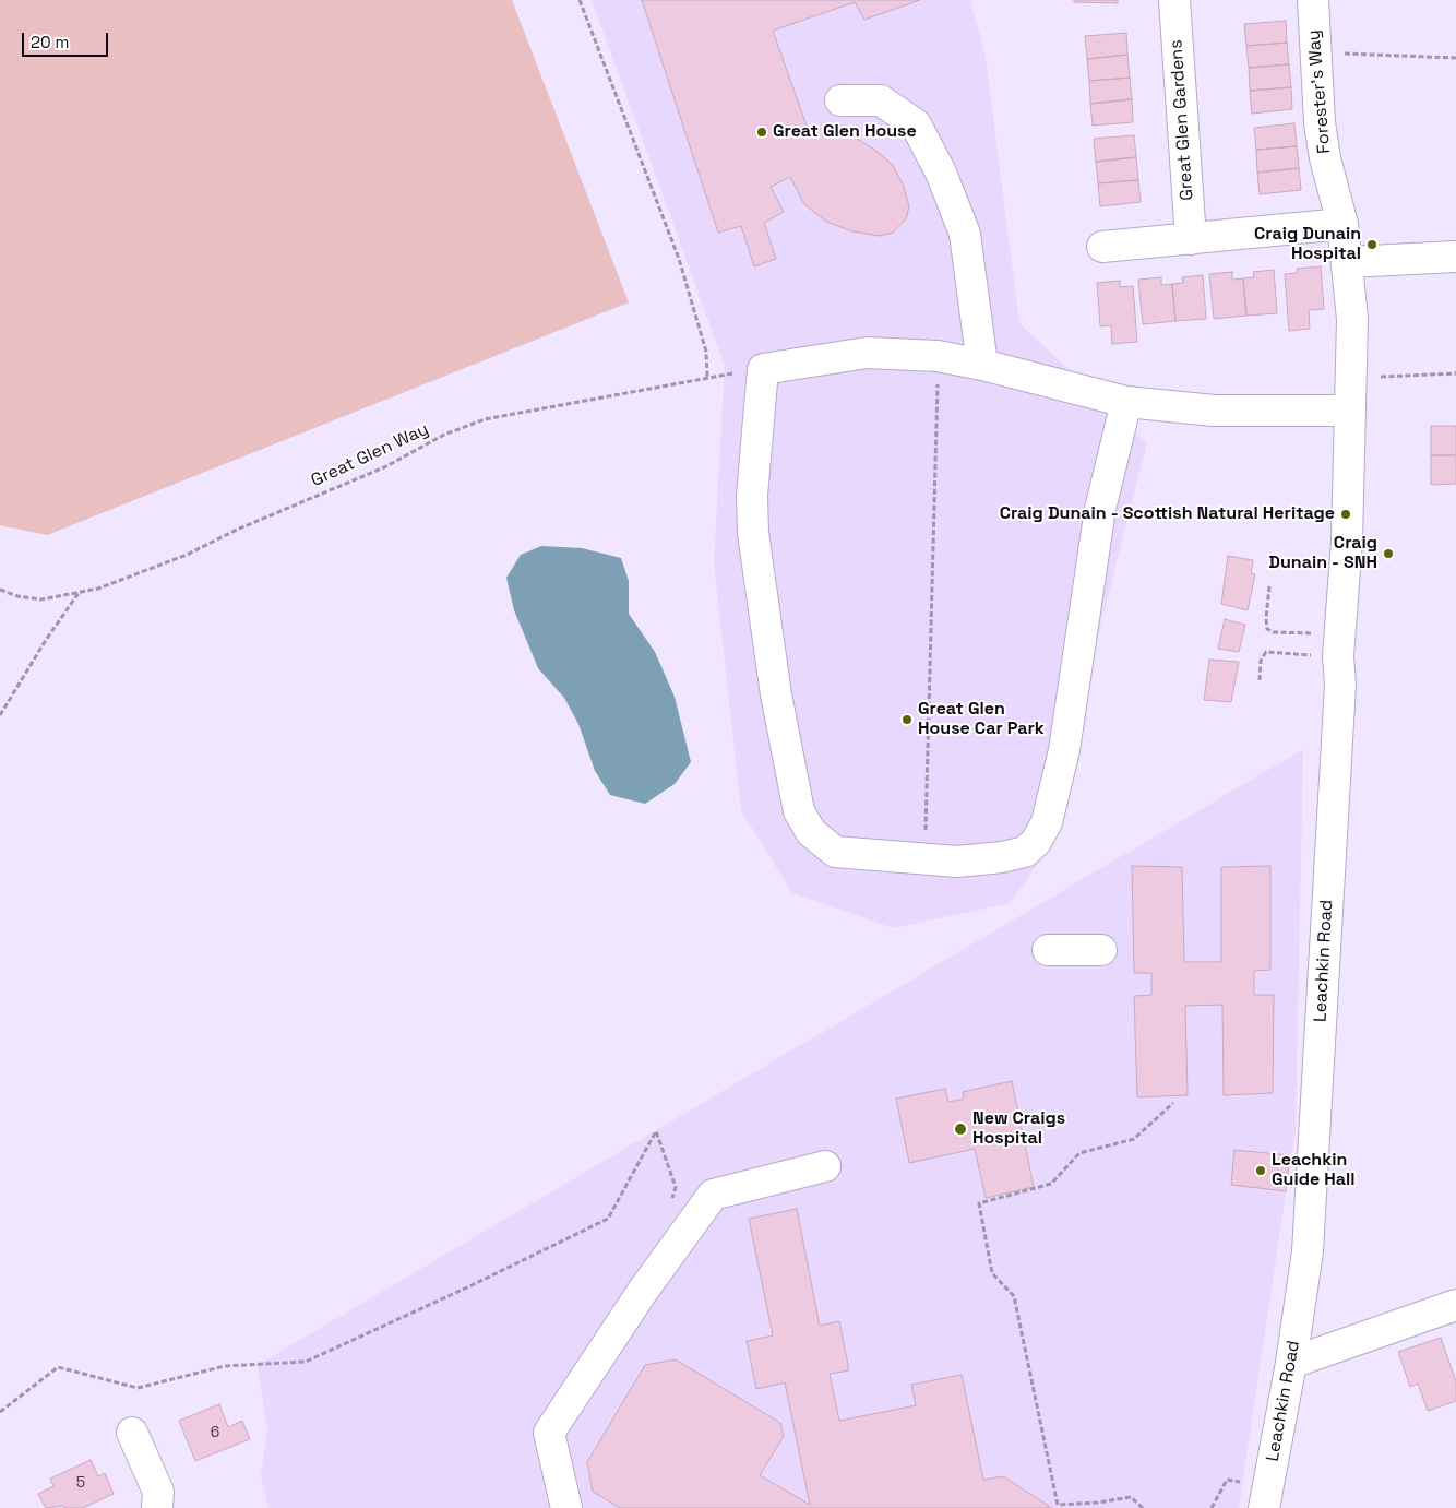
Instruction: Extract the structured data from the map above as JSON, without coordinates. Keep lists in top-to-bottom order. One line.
{"streets":{"street":["Forester's Way","Great Glen Gardens","Leachkin Road"],"path":["Great Glen Way"]},"crossings":[["Forester's Way","Leachkin Road"]],"places":["Great Glen House","Craig Dunain Hospital","Craig Dunain - Scottish Natural Heritage","Craig Dunain - SNH","Great Glen House Car Park","New Craigs Hospital","Leachkin Guide Hall"],"house_numbers":["6","5"],"scale_bar":"20 m"}
